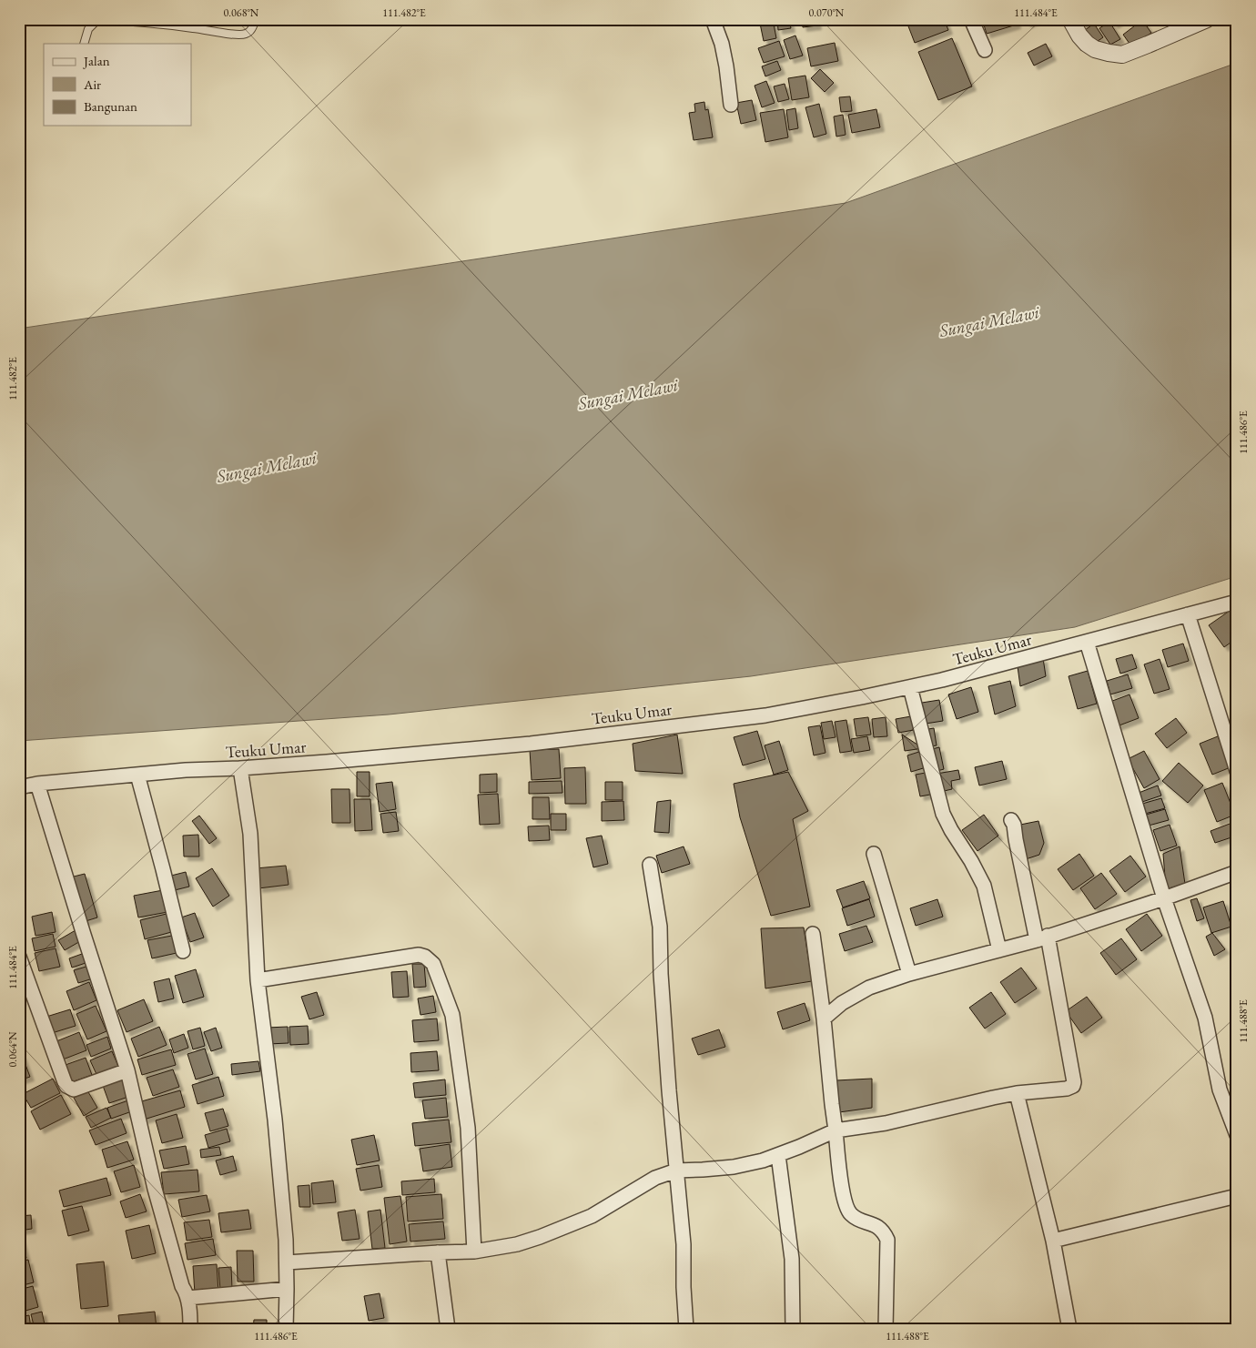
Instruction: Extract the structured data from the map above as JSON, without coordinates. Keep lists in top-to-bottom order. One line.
{"streets":{"street":["Teuku Umar"]},"water":["Sungai Melawi"],"legend":["Jalan","Air","Bangunan"],"coordinates":["0.068°N","111.482°E","0.070°N","111.484°E","111.486°E","111.488°E","0.064°N"]}
